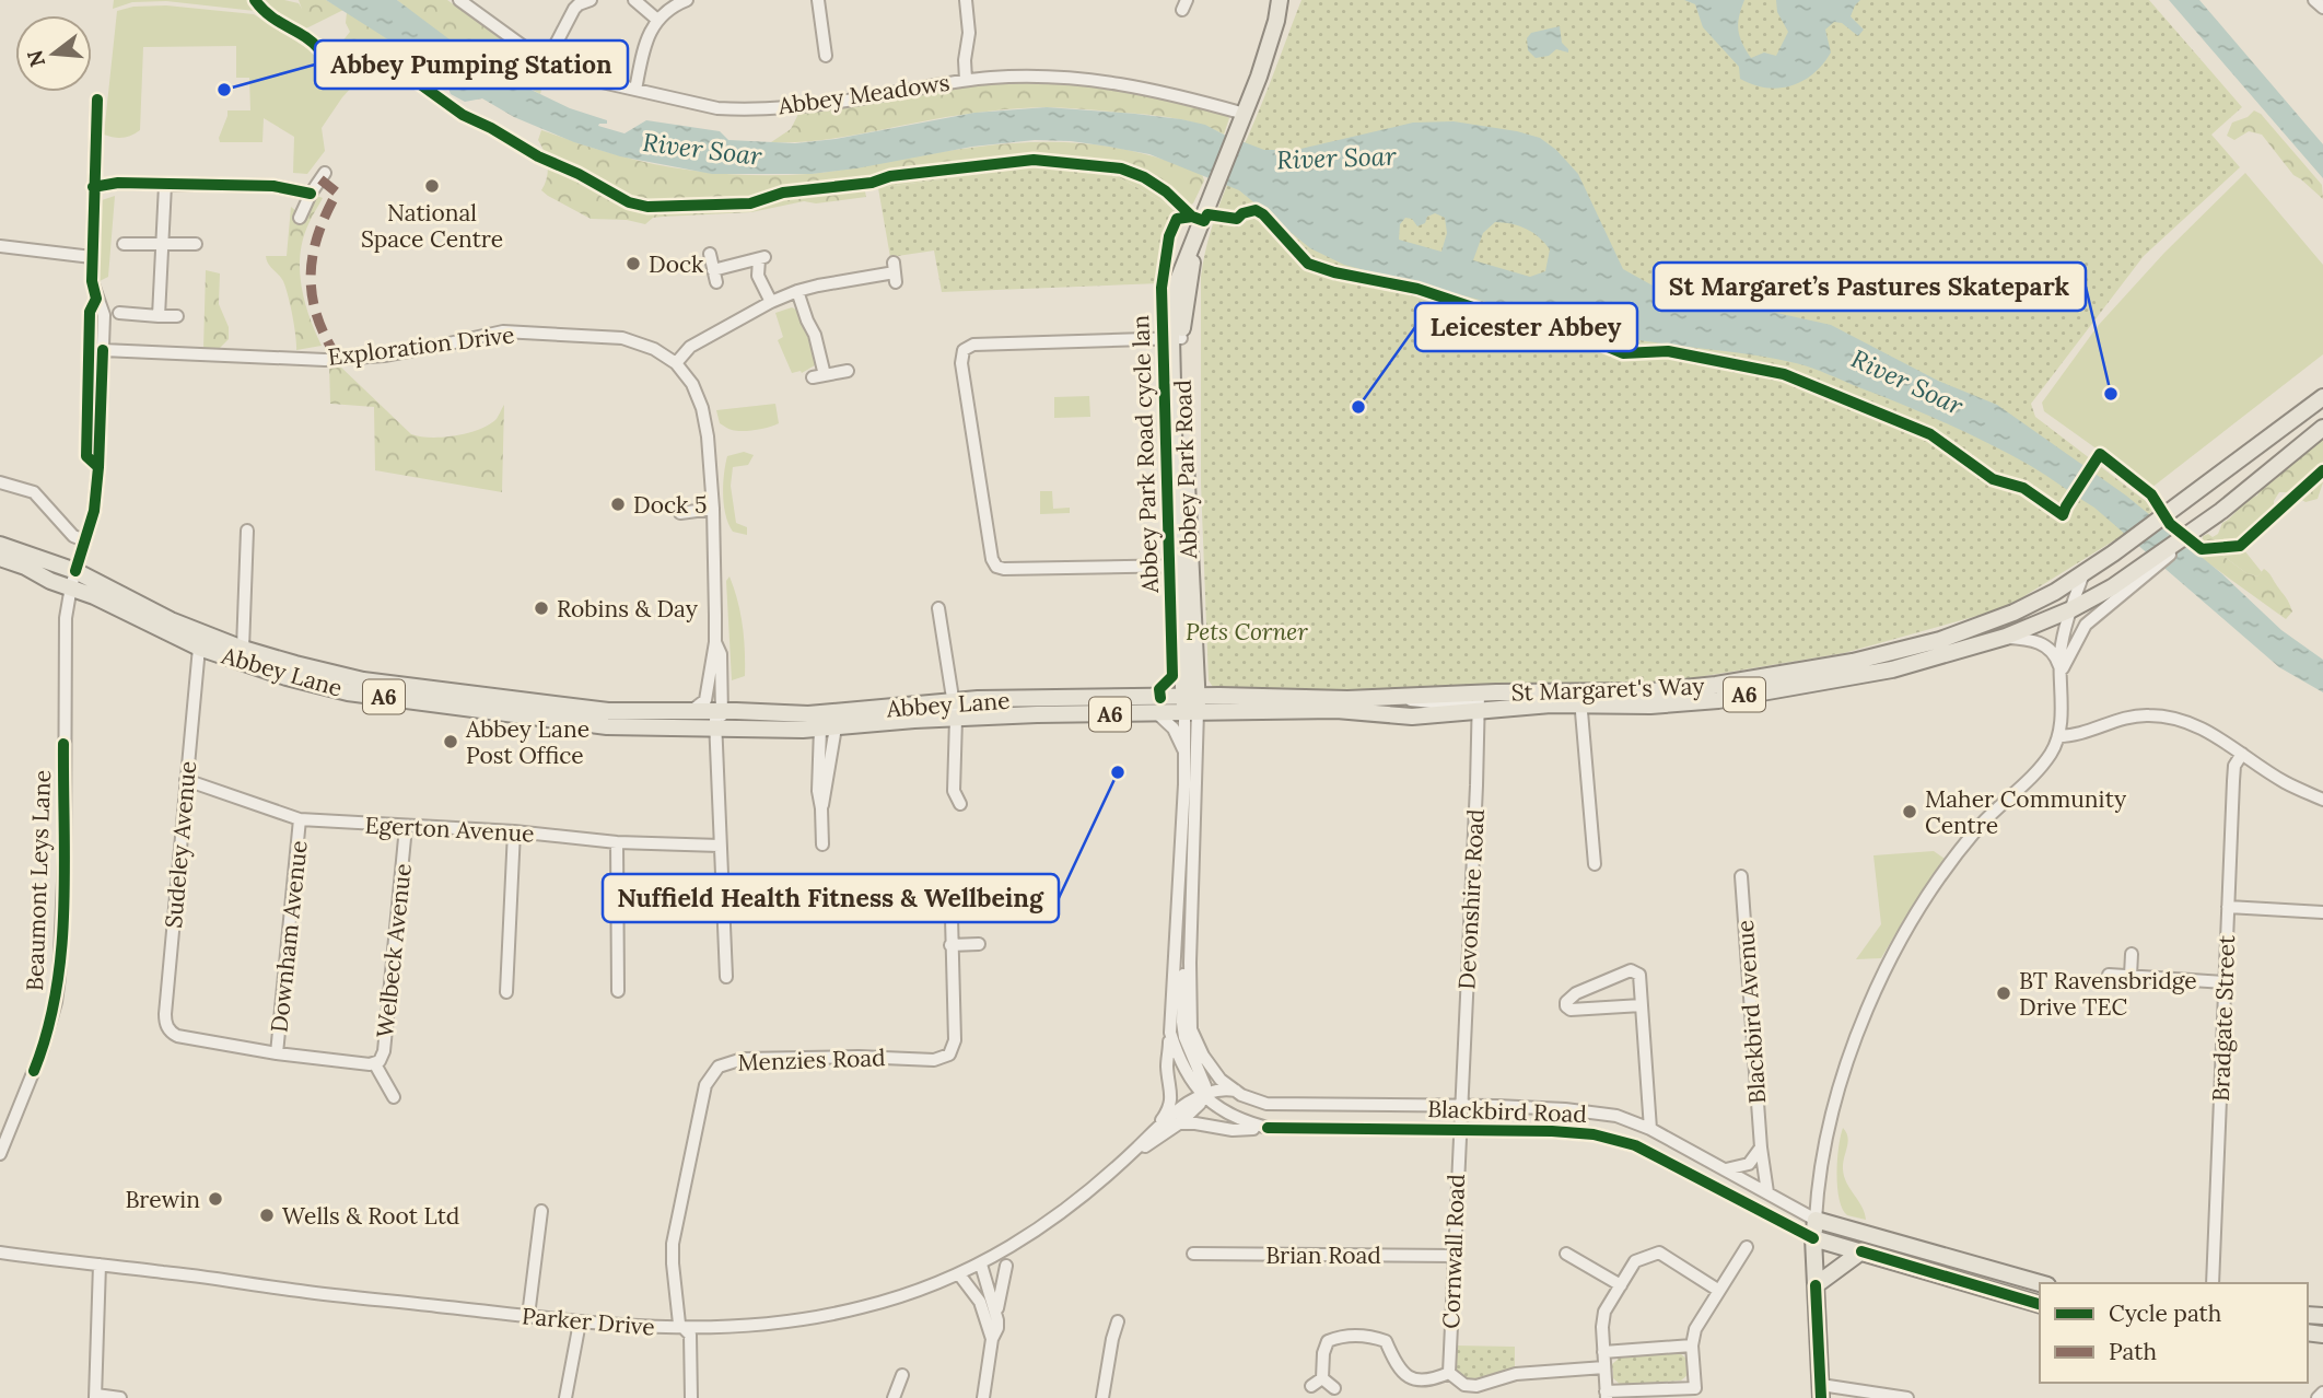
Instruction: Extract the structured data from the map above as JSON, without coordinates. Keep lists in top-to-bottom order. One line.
{"streets":{"main road":["Abbey Park Road","Abbey Lane","St Margaret's Way","A6","Blackbird Road"],"street":["Abbey Meadows","Exploration Drive","Egerton Avenue","Sudeley Avenue","Beaumont Leys Lane","Devonshire Road","Downham Avenue","Welbeck Avenue","Blackbird Avenue","Bradgate Street","Menzies Road","Cornwall Road","Brian Road","Parker Drive"],"cycle path":["Abbey Park Road cycle lan"]},"crossings":[["Abbey Meadows","Abbey Park Road"],["Exploration Drive","Abbey Lane"],["Exploration Drive","Beaumont Leys Lane"],["Abbey Park Road","Abbey Lane"],["Abbey Park Road","St Margaret's Way"],["Abbey Park Road","Blackbird Road"],["Abbey Lane","St Margaret's Way"],["Abbey Lane","Sudeley Avenue"],["Abbey Lane","Beaumont Leys Lane"],["Abbey Lane","Blackbird Road"],["St Margaret's Way","Devonshire Road"],["St Margaret's Way","Blackbird Road"],["Egerton Avenue","Sudeley Avenue"],["Egerton Avenue","Downham Avenue"],["Egerton Avenue","Welbeck Avenue"],["Sudeley Avenue","Downham Avenue"],["Devonshire Road","Blackbird Road"],["Blackbird Avenue","Blackbird Road"],["Menzies Road","Parker Drive"],["Blackbird Road","Cornwall Road"],["Blackbird Road","Parker Drive"],["Cornwall Road","Brian Road"]],"water":["River Soar"],"parks":["Pets Corner"],"places":["Abbey Pumping Station","National Space Centre","Dock","St Margaret’s Pastures Skatepark","Leicester Abbey","Dock 5","Robins & Day","Abbey Lane Post Office","Nuffield Health Fitness & Wellbeing","Maher Community Centre","BT Ravensbridge Drive TEC","Brewin","Wells & Root Ltd"],"legend":["Cycle path","Path"],"north":"left"}
